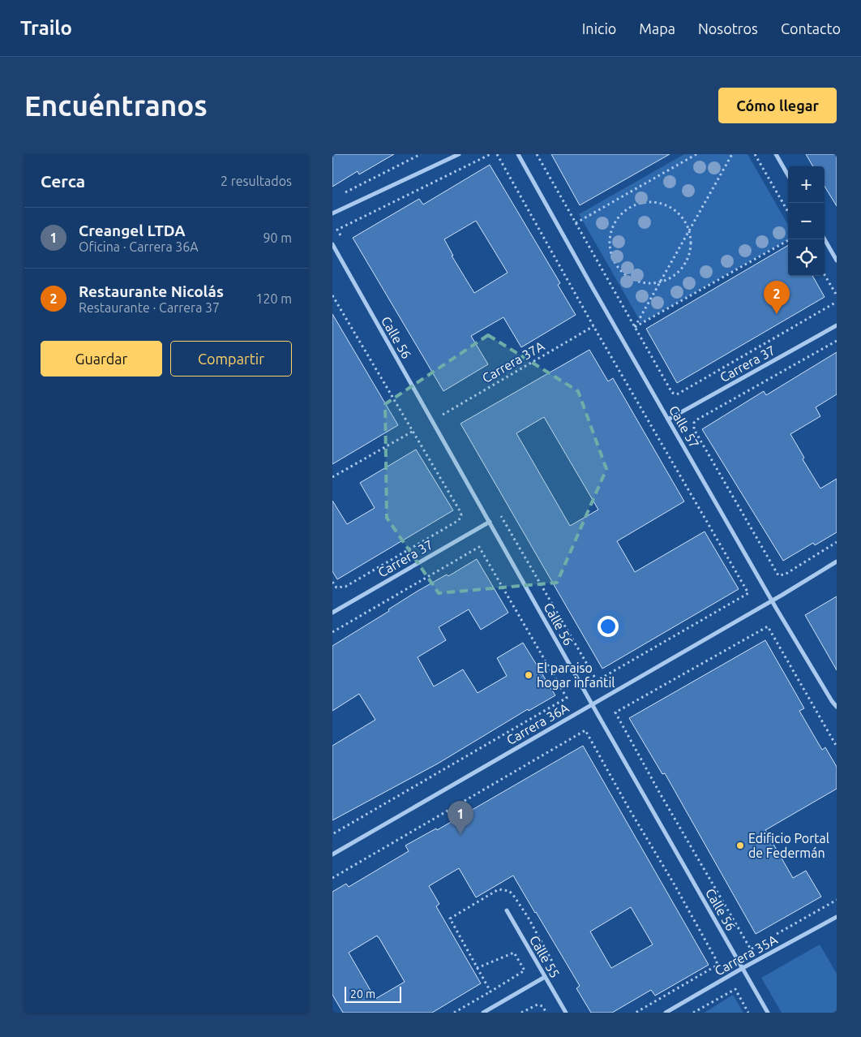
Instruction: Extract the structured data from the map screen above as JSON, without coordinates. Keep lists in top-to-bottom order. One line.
{"streets":{"street":["Calle 56","Carrera 37","Calle 57","Carrera 36A","Carrera 35A","Calle 55"],"path":["Carrera 37A"]},"crossings":[["Calle 56","Carrera 37"],["Calle 56","Carrera 36A"],["Calle 56","Carrera 35A"],["Carrera 37","Calle 57"],["Calle 57","Carrera 36A"]],"places":["El paraiso hogar infantil","Edificio Portal de Federmán"],"scale_bar":"20 m","page":{"header":"Trailo","nav":["Inicio","Mapa","Nosotros","Contacto"],"buttons":["Cómo llegar",["Guardar","Compartir"]],"title":"Encuéntranos","heading":["Cerca","2 resultados"],"map_buttons":["+","−"],"list":[{"mark":"1","name":"Creangel LTDA","note":"Oficina · Carrera 36A","value":"90 m"},{"mark":"2","name":"Restaurante Nicolás","note":"Restaurante · Carrera 37","value":"120 m"}],"pins":["2","1"],"scale":"20 m"}}
